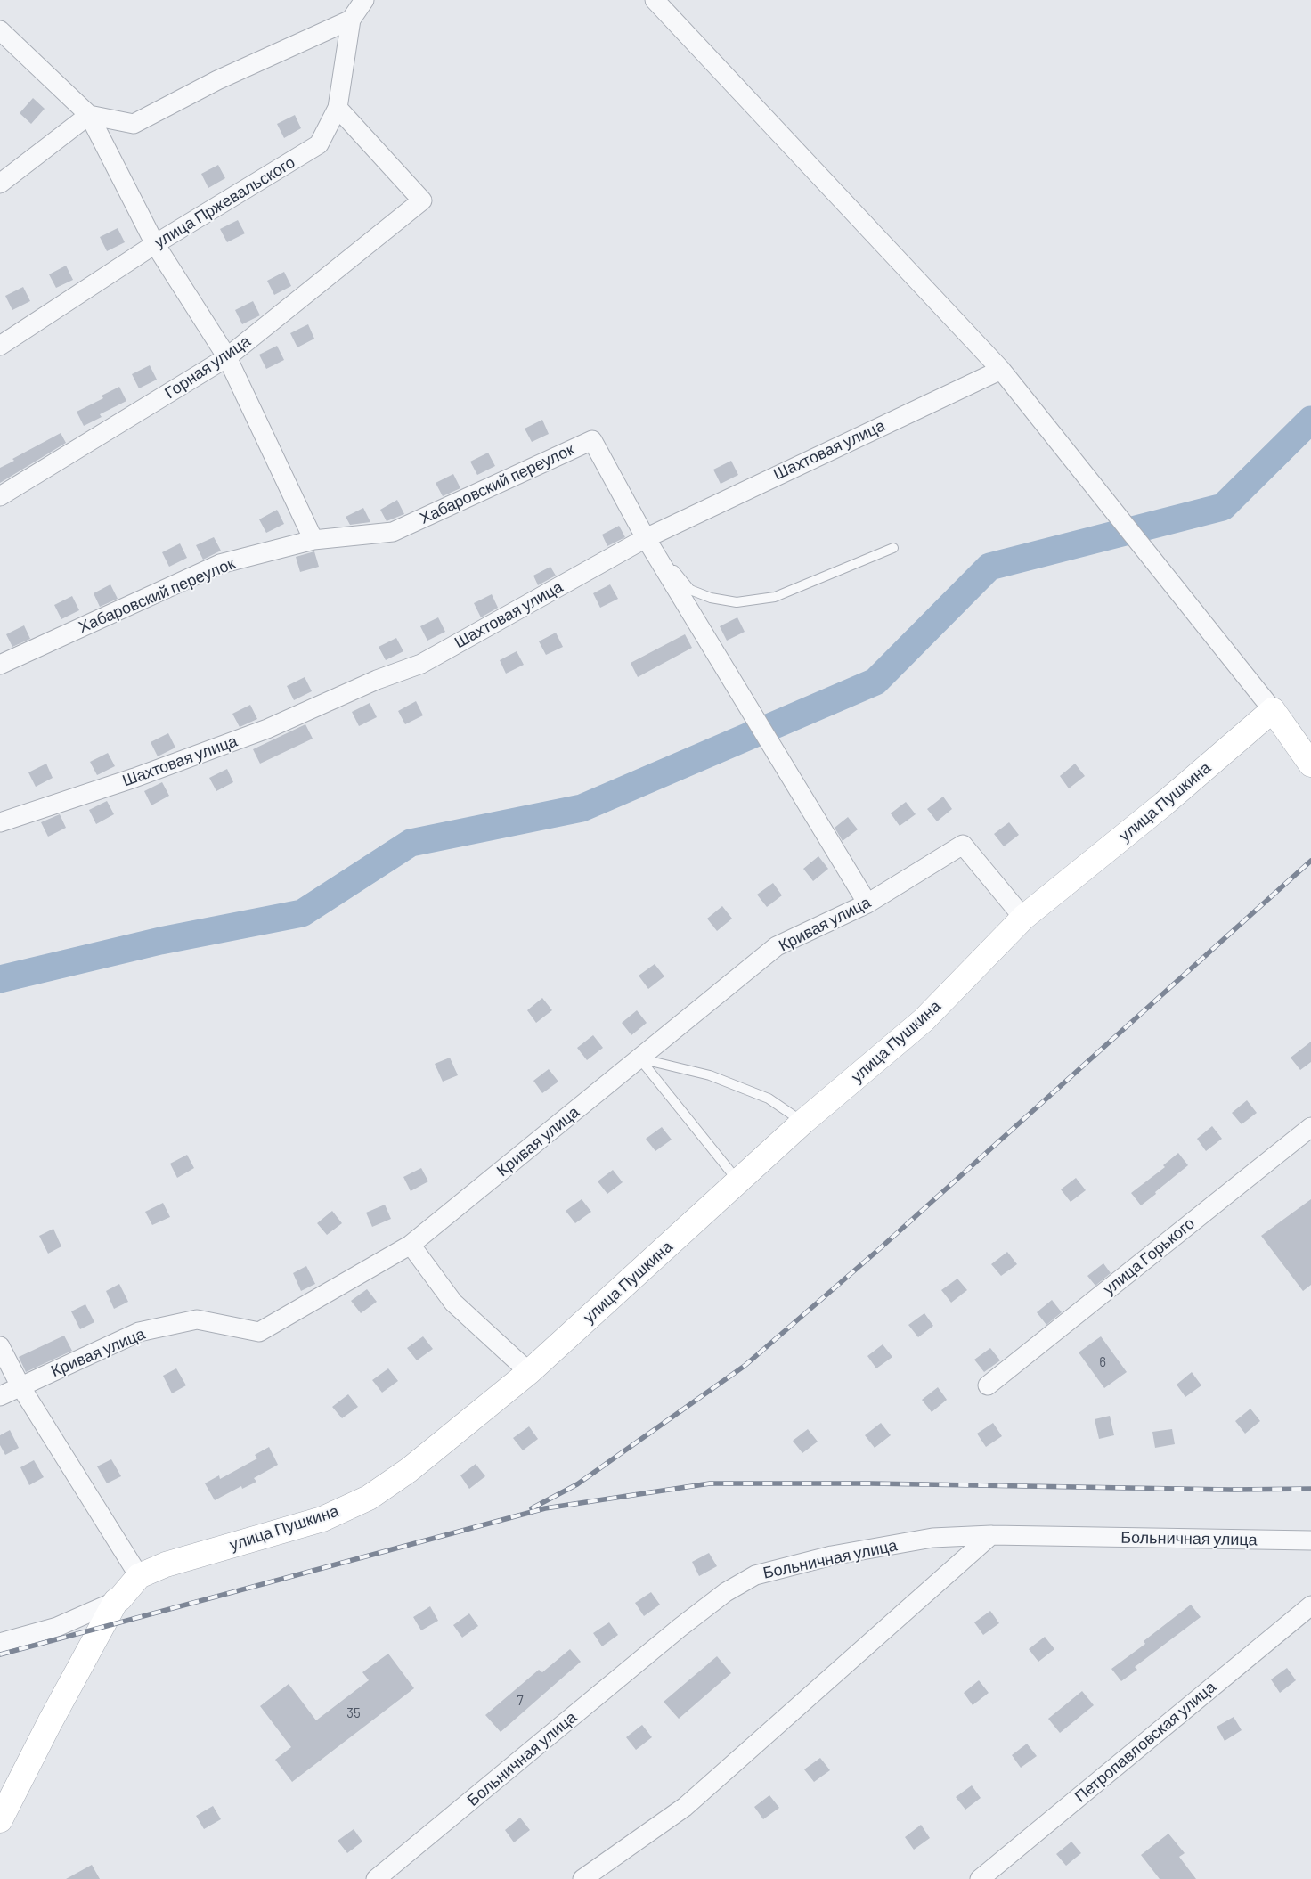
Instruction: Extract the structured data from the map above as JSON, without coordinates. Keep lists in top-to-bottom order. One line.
{"streets":{"main road":["улица Пушкина"],"street":["улица Пржевальского","Горная улица","Шахтовая улица","Хабаровский переулок","Кривая улица","улица Горького","Больничная улица","Петропавловская улица"]},"crossings":[["улица Пржевальского","Горная улица"],["Шахтовая улица","Хабаровский переулок"],["улица Пушкина","Кривая улица"]],"house_numbers":["6","7","35"]}
